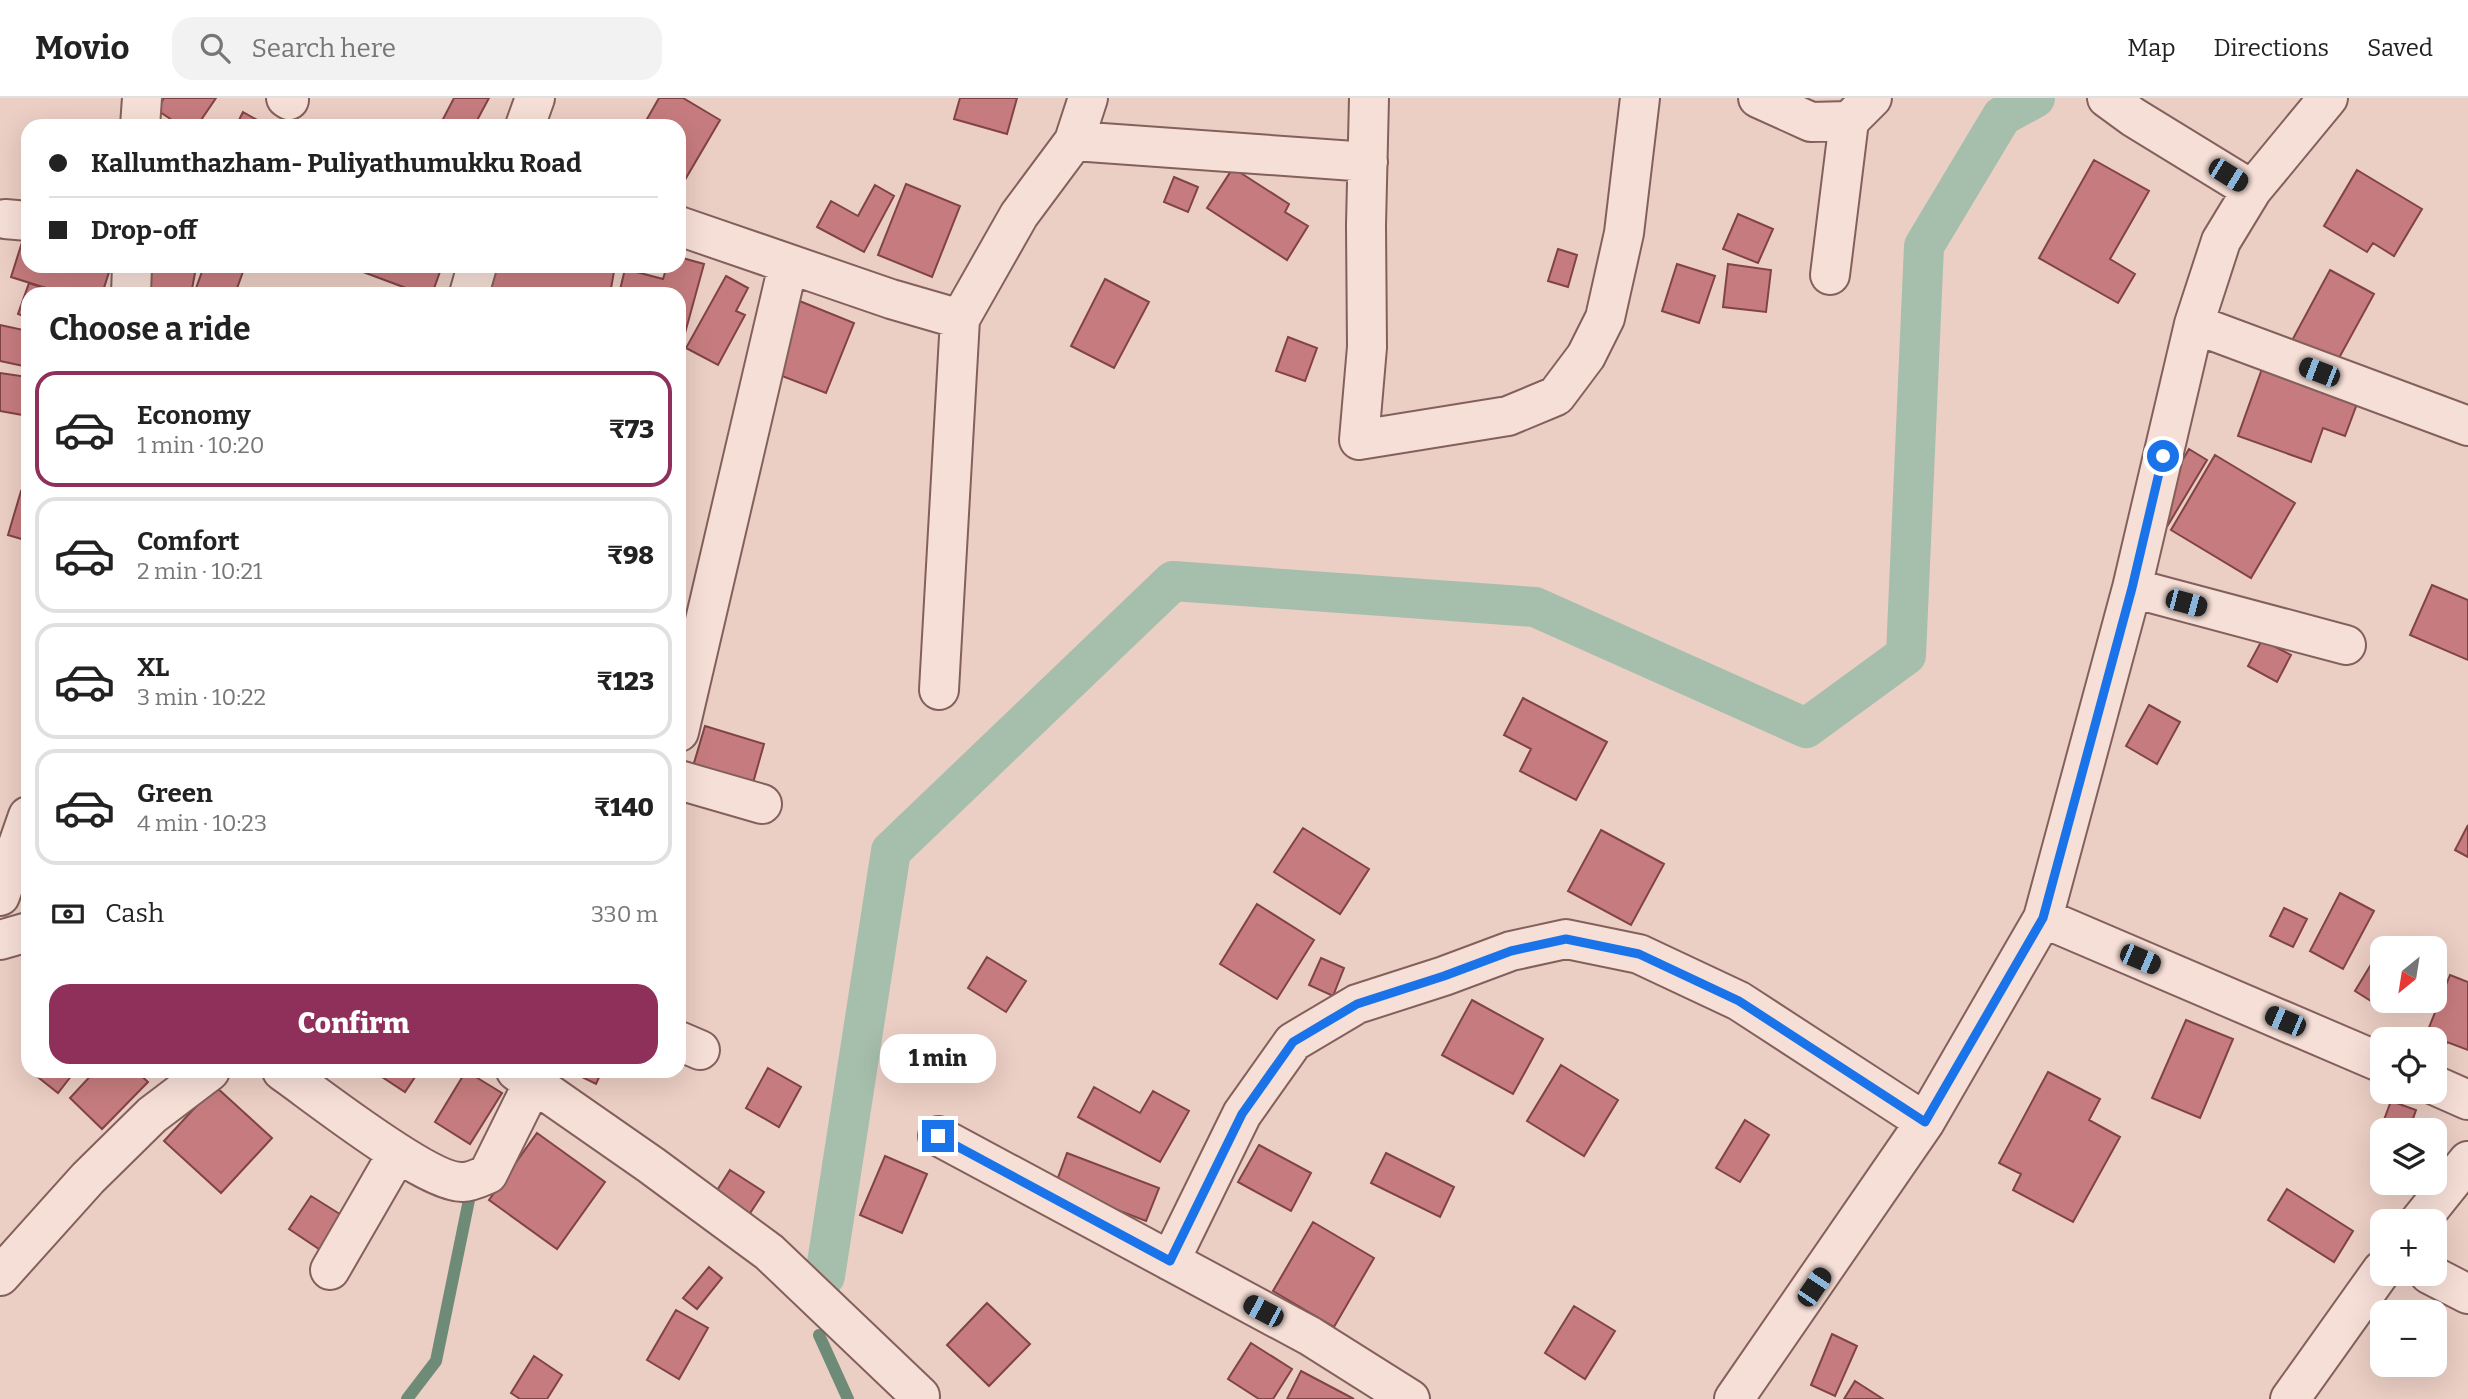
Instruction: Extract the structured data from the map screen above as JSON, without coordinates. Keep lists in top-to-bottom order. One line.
{"north":"bottom left","page":{"header":"Movio","search":"Search here","nav":["Map","Directions","Saved"],"banner":["Kallumthazham- Puliyathumukku Road","Drop-off"],"heading":"Choose a ride","list":[{"name":"Economy","note":"1 min · 10:20","value":"₹73"},{"name":"Comfort","note":"2 min · 10:21","value":"₹98"},{"name":"XL","note":"3 min · 10:22","value":"₹123"},{"name":"Green","note":"4 min · 10:23","value":"₹140"}],"pay":["Cash","330 m"],"map_buttons":["+","−"],"buttons":"Confirm","bubble":"1 min"}}
